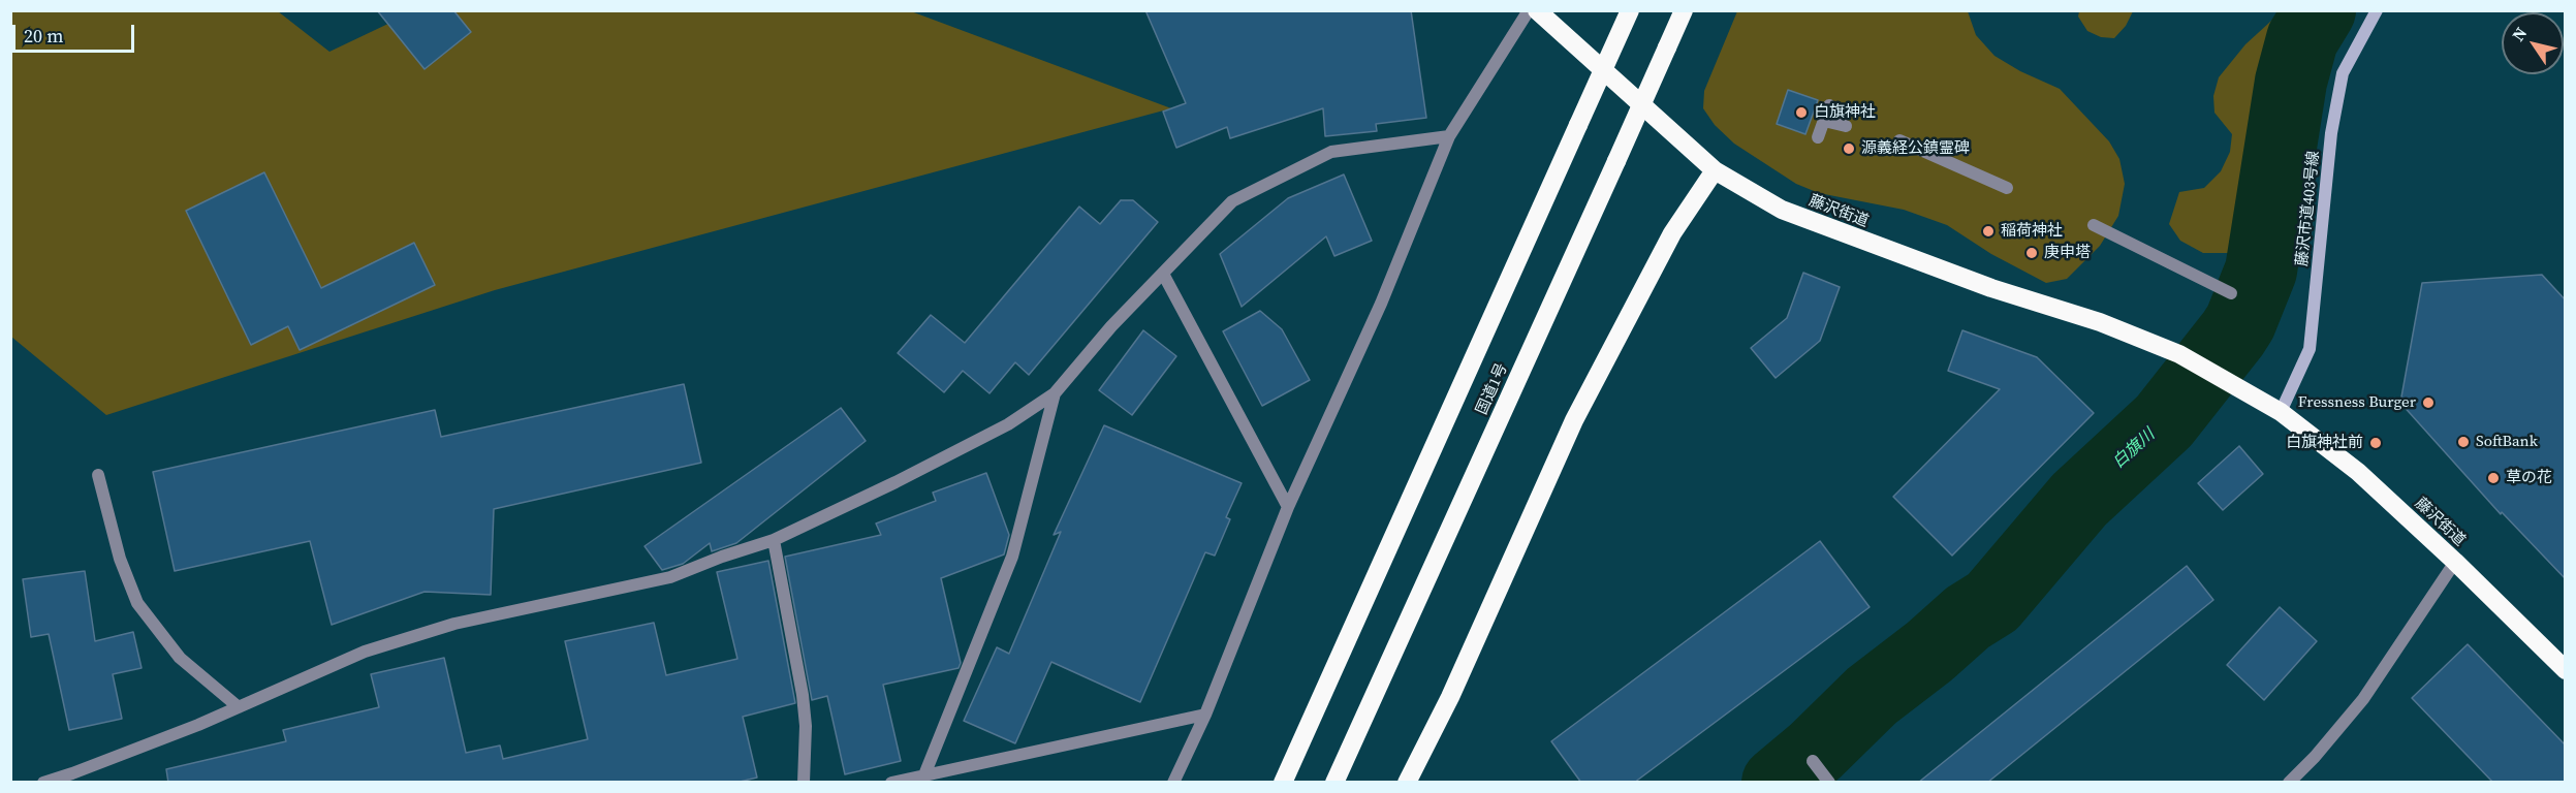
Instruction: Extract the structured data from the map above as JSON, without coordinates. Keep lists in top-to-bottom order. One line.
{"streets":{"highway":["藤沢街道","国道1号"],"street":["藤沢市道403号線"]},"crossings":[["藤沢市道403号線","藤沢街道"]],"water":["白旗川"],"places":["白旗神社","源義経公鎮霊碑","稲荷神社","庚申塔","Fressness Burger","SoftBank","白旗神社前","草の花"],"scale_bar":"20 m","north":"top left"}
